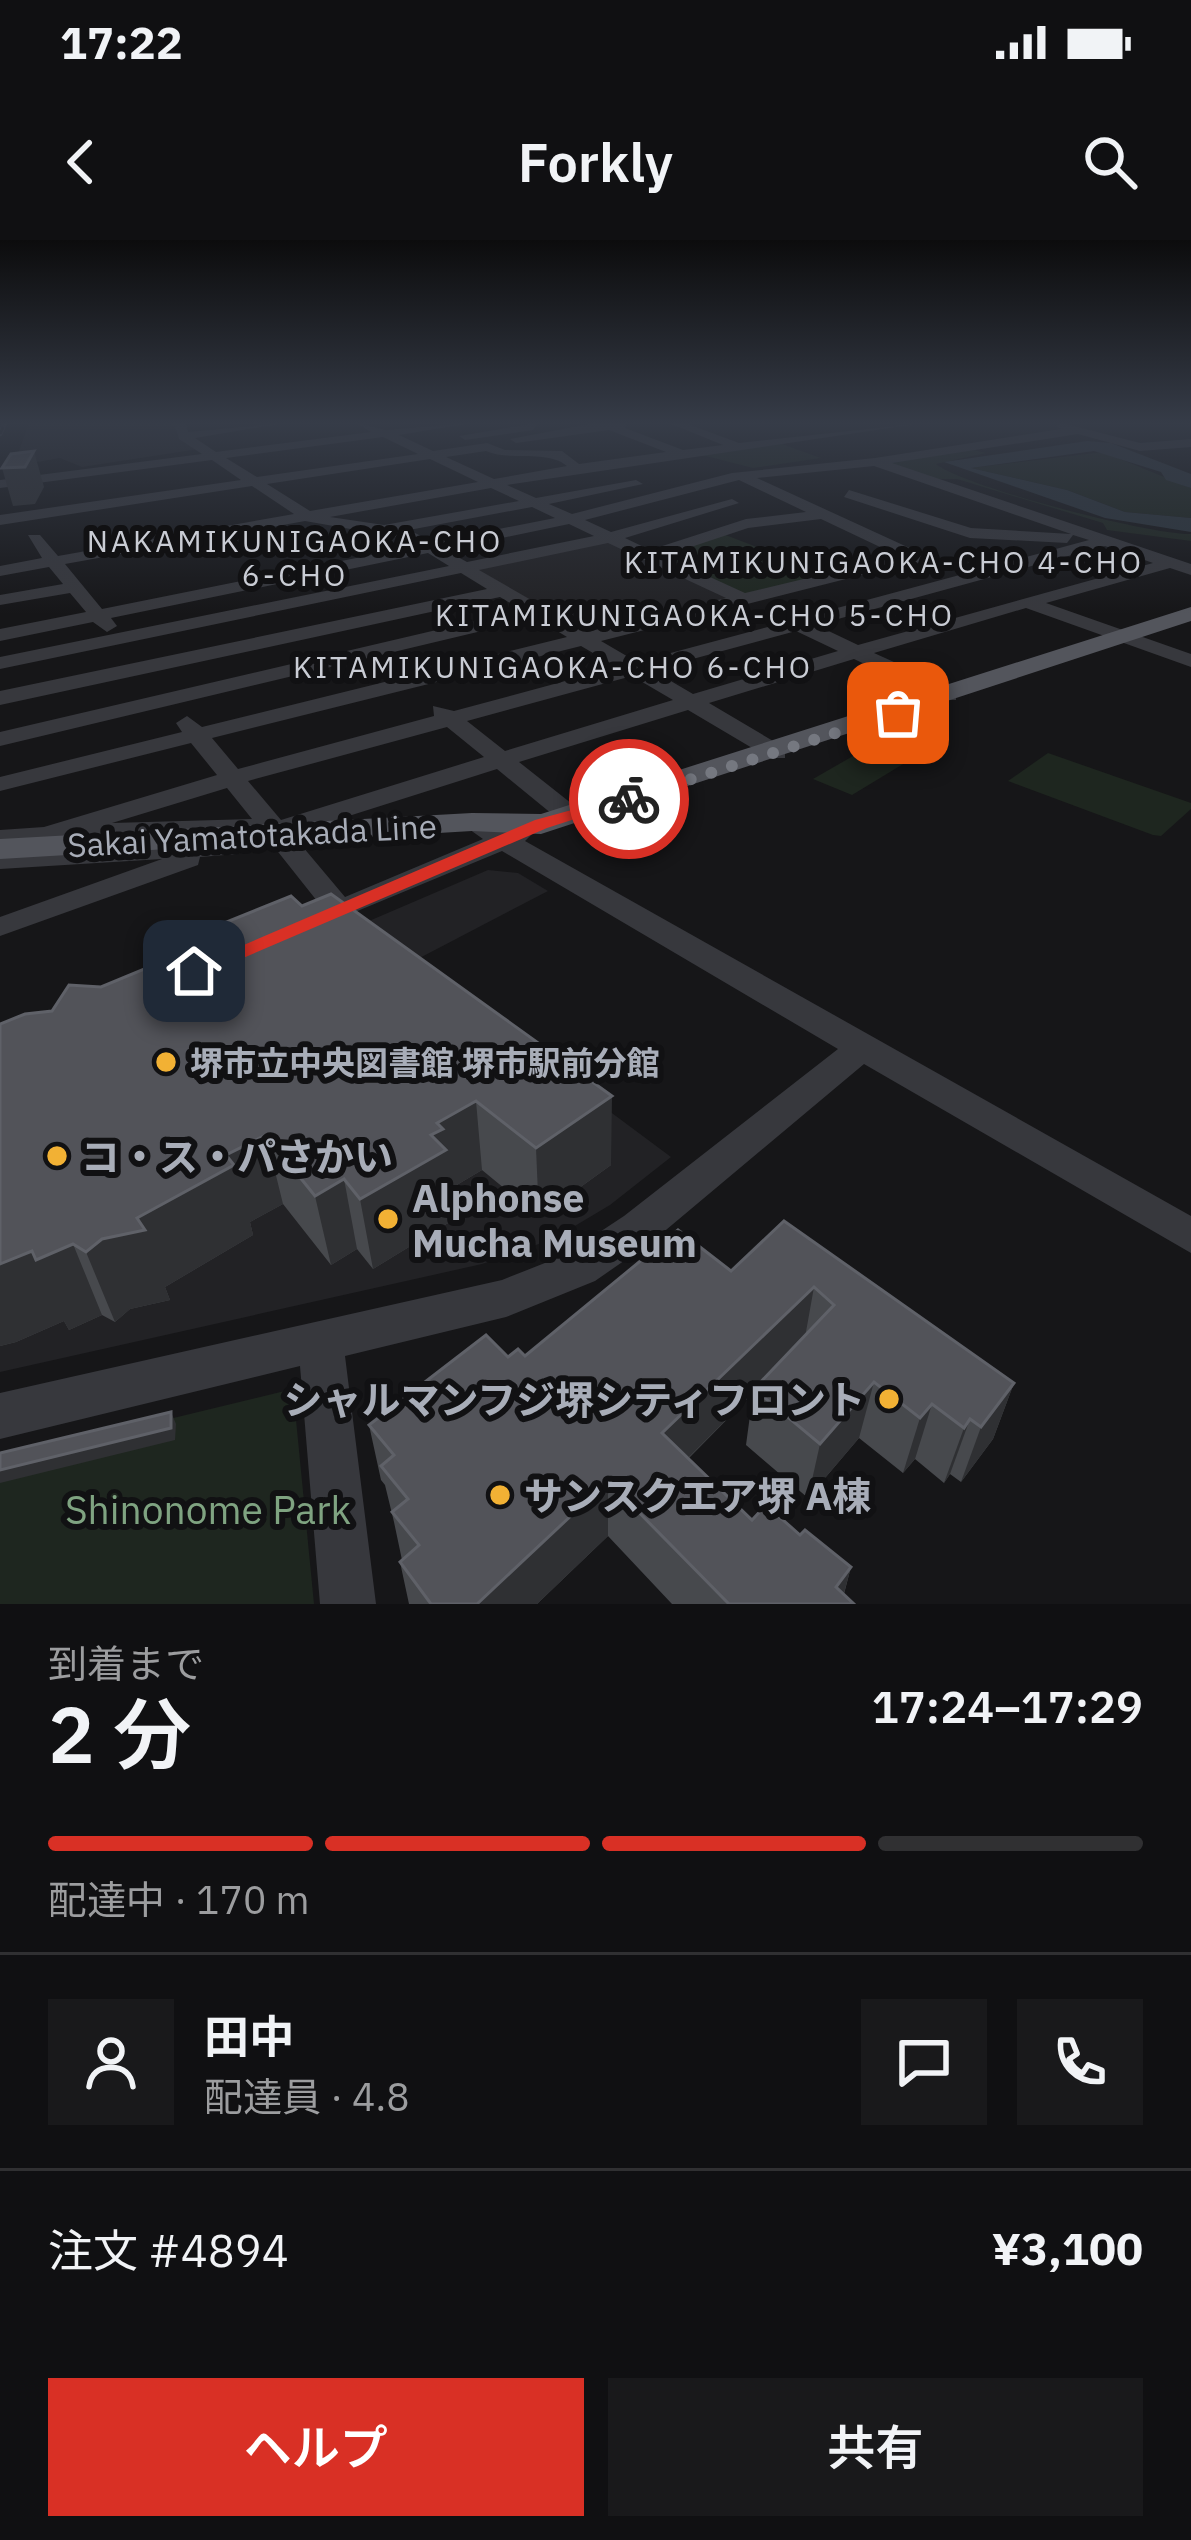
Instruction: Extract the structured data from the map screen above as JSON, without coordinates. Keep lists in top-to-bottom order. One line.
{"streets":{"main road":["Sakai Yamatotakada Line"]},"districts":["NAKAMIKUNIGAOKA-CHO 6-CHO","KITAMIKUNIGAOKA-CHO 4-CHO","KITAMIKUNIGAOKA-CHO 5-CHO","KITAMIKUNIGAOKA-CHO 6-CHO"],"parks":["Shinonome Park"],"places":["堺市立中央図書館 堺市駅前分館","コ・ス・パさかい","Alphonse Mucha Museum","シャルマンフジ堺シティフロント","サンスクエア堺 A棟"],"page":{"status":"17:22","header":"Forkly","heading":["2 分","到着まで","17:24–17:29"],"panel":["田中","配達員 · 4.8","注文 #4894","¥3,100"],"bar":"配達中 · 170 m","buttons":["ヘルプ","共有"]}}
